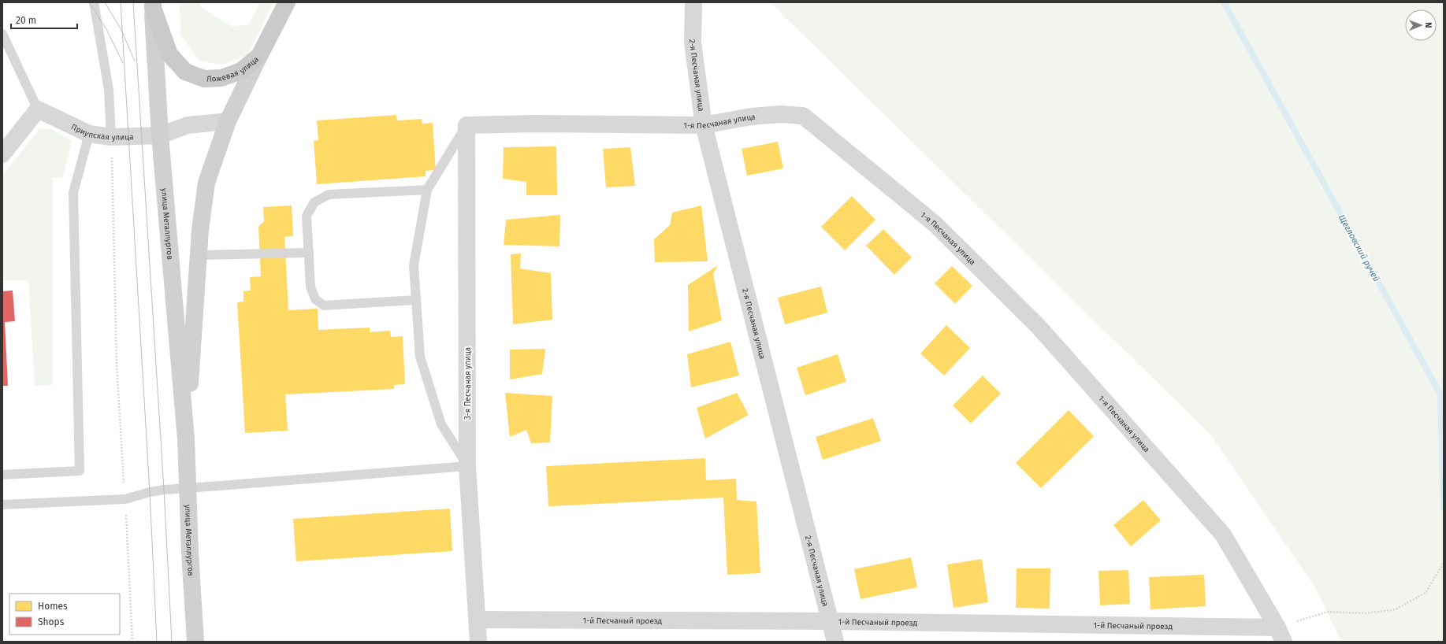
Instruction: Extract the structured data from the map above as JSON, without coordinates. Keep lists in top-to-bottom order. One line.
{"streets":{"main road":["Ложевая улица","улица Металлургов"],"street":["2-я Песчаная улица","1-я Песчаная улица","Приупская улица","3-я Песчаная улица","1-й Песчаный проезд"]},"crossings":[["Ложевая улица","улица Металлургов"],["2-я Песчаная улица","1-я Песчаная улица"],["2-я Песчаная улица","1-й Песчаный проезд"],["1-я Песчаная улица","3-я Песчаная улица"],["1-я Песчаная улица","1-й Песчаный проезд"],["Приупская улица","улица Металлургов"],["3-я Песчаная улица","1-й Песчаный проезд"]],"water":["Щегловский ручей"],"legend":["Homes","Shops"],"scale_bar":"20 m","north":"right"}
